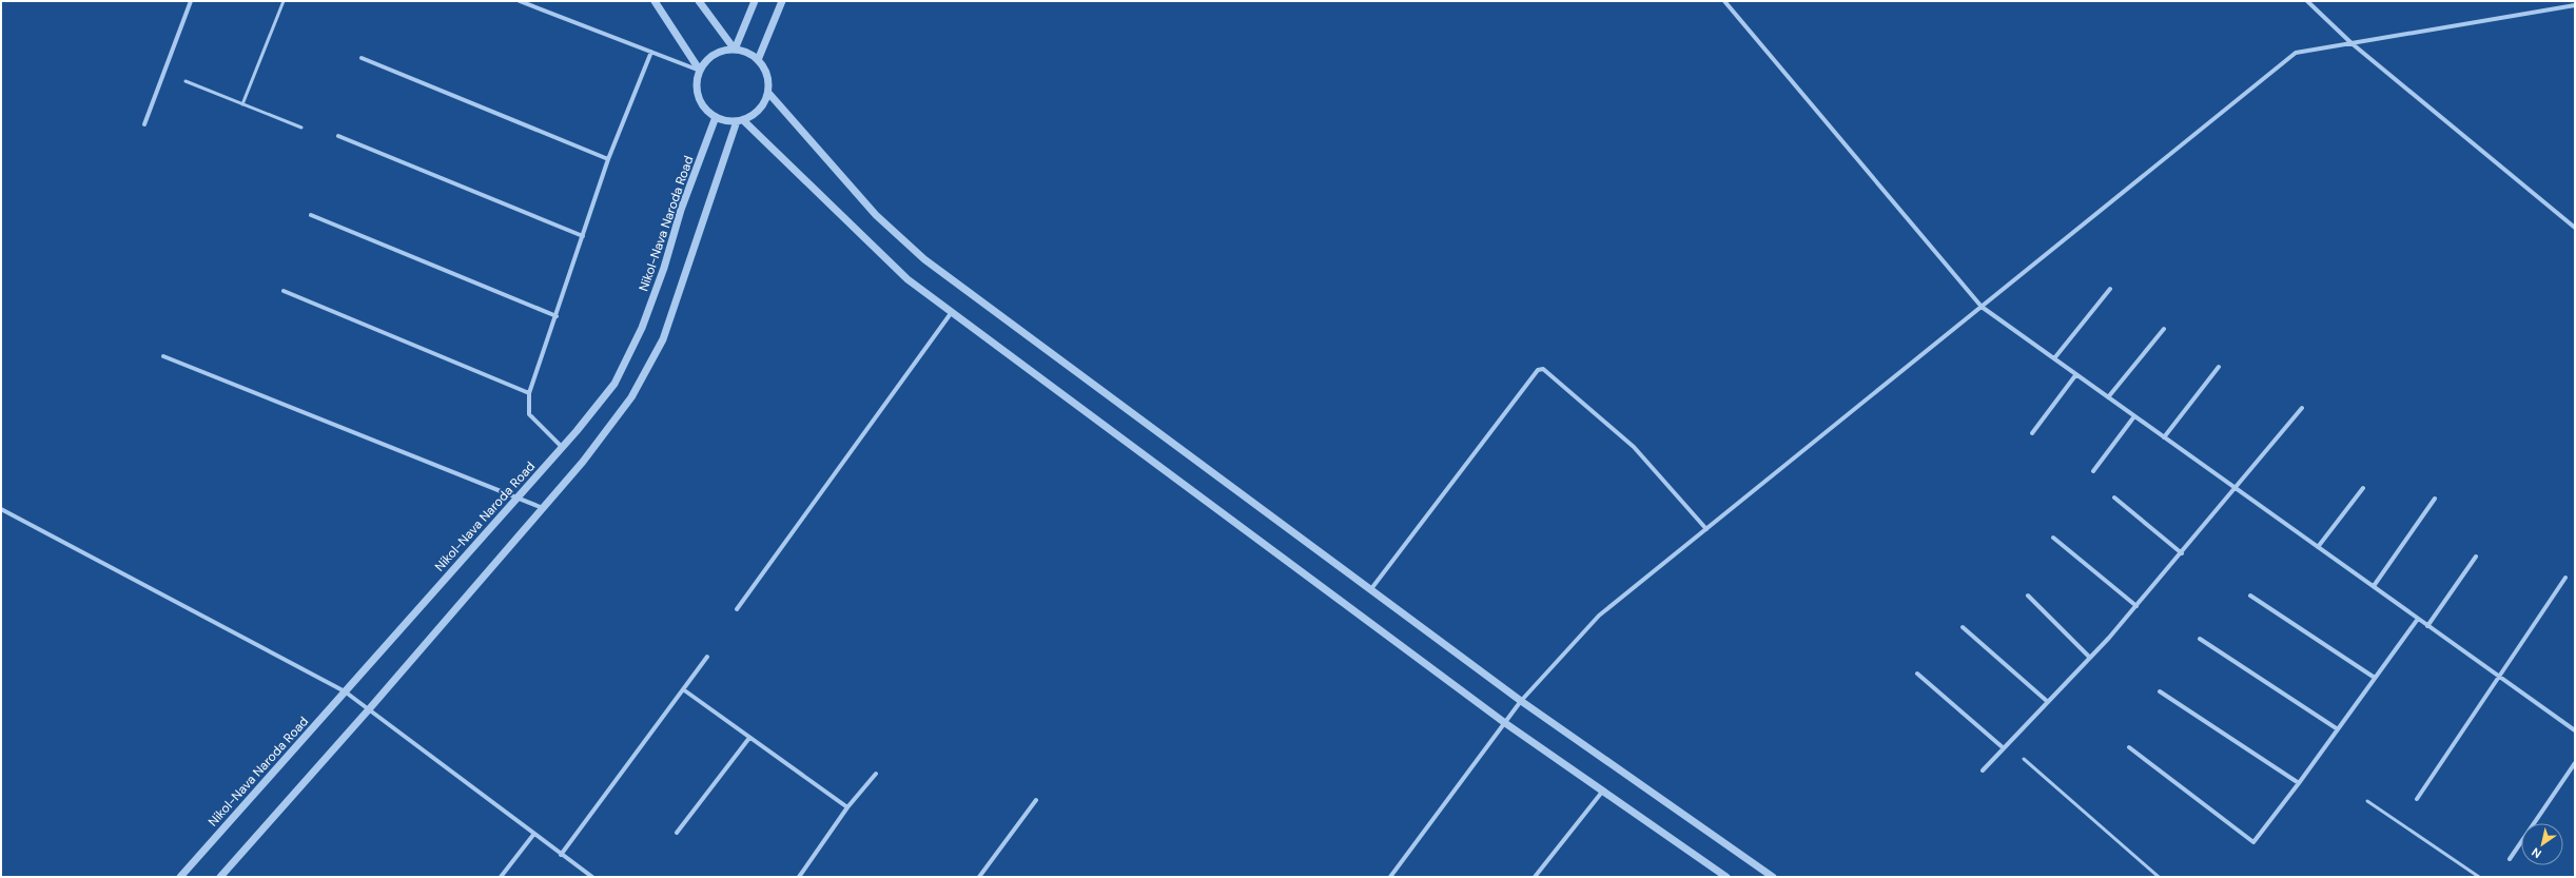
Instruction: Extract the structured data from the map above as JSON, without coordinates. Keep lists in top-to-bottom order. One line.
{"streets":{"street":["Nikol-Nava Naroda Road"]},"north":"bottom left"}
